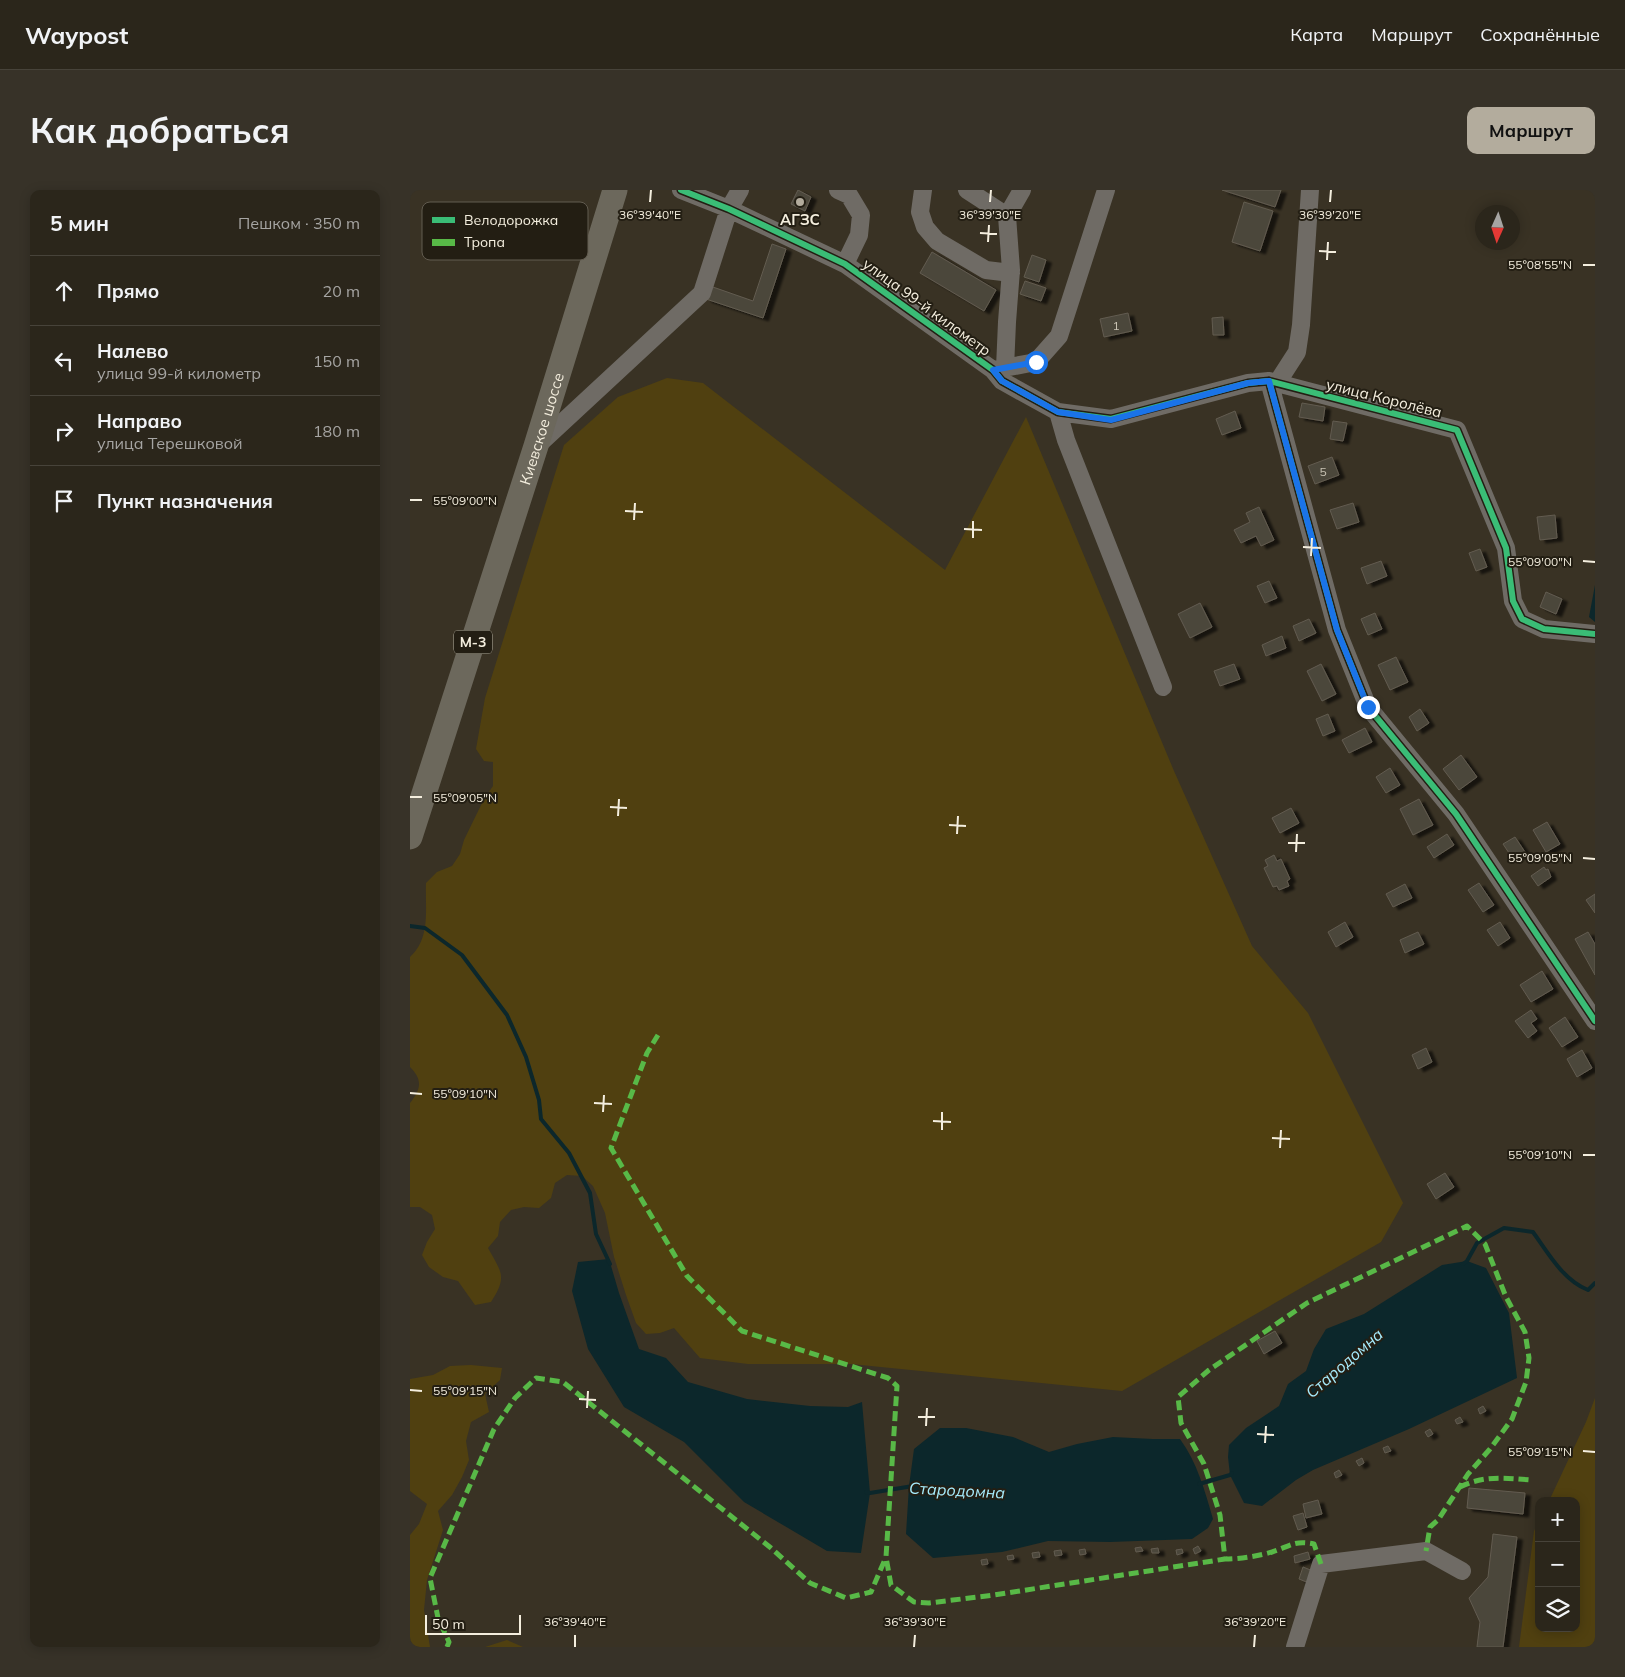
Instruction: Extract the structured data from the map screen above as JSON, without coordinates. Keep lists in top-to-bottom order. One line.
{"streets":{"highway":["Киевское шоссе","М-3"],"street":["улица 99-й километр","улица Королёва"]},"crossings":[["улица 99-й километр","улица Королёва"]],"water":["Стародомна"],"places":["АГЗС"],"house_numbers":["1","5"],"legend":["Велодорожка","Тропа"],"scale_bar":"50 m","north":"bottom","page":{"header":"Waypost","nav":["Карта","Маршрут","Сохранённые"],"buttons":"Маршрут","title":"Как добраться","heading":["5 мин","Пешком · 350 m"],"list":[["Прямо","20 m"],["Налево","улица 99-й километр","150 m"],["Направо","улица Терешковой","180 m"],"Пункт назначения"],"map_buttons":["+","−"],"scale":"50 m"},"coordinates":["36°39'40\"E","36°39'30\"E","36°39'20\"E","55°08'55\"N","55°09'00\"N","55°09'05\"N","55°09'10\"N","55°09'15\"N"]}
